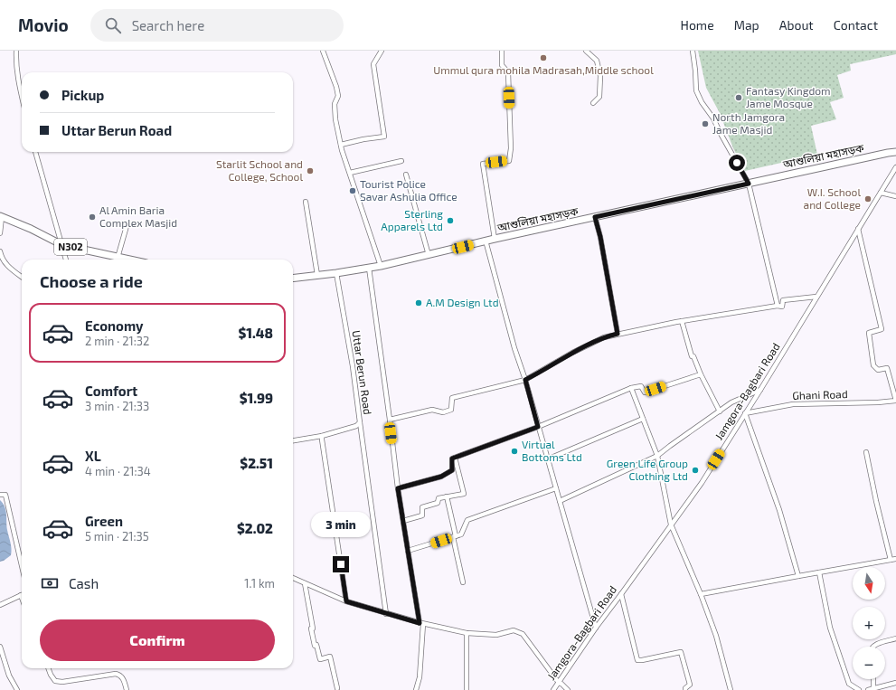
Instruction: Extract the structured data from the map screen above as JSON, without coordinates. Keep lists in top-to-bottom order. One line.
{"streets":{"highway":["আশুলিয়া মহাসড়ক","N302"],"street":["Uttar Berun Road","Jamgora-Bagbari Road","Ghani Road"]},"crossings":[["আশুলিয়া মহাসড়ক","Uttar Berun Road"],["Jamgora-Bagbari Road","Ghani Road"]],"places":["Ummul qura mohila Madrasah,Middle school","Fantasy Kingdom Jame Mosque","North Jamgora Jame Masjid","Starlit School and College, School","Tourist Police Savar Ashulia Office","W.I. School and College","Al Amin Baria Complex Masjid","Sterling Apparels Ltd","A.M Design Ltd","Virtual Bottoms Ltd","Green Life Group Clothing Ltd"],"north":"bottom","page":{"header":"Movio","search":"Search here","nav":["Home","Map","About","Contact"],"banner":["Pickup","Uttar Berun Road"],"heading":"Choose a ride","list":[{"name":"Economy","note":"2 min · 21:32","value":"$1.48"},{"name":"Comfort","note":"3 min · 21:33","value":"$1.99"},{"name":"XL","note":"4 min · 21:34","value":"$2.51"},{"name":"Green","note":"5 min · 21:35","value":"$2.02"}],"bubble":"3 min","pay":["Cash","1.1 km"],"map_buttons":["+","−"],"buttons":"Confirm"}}
